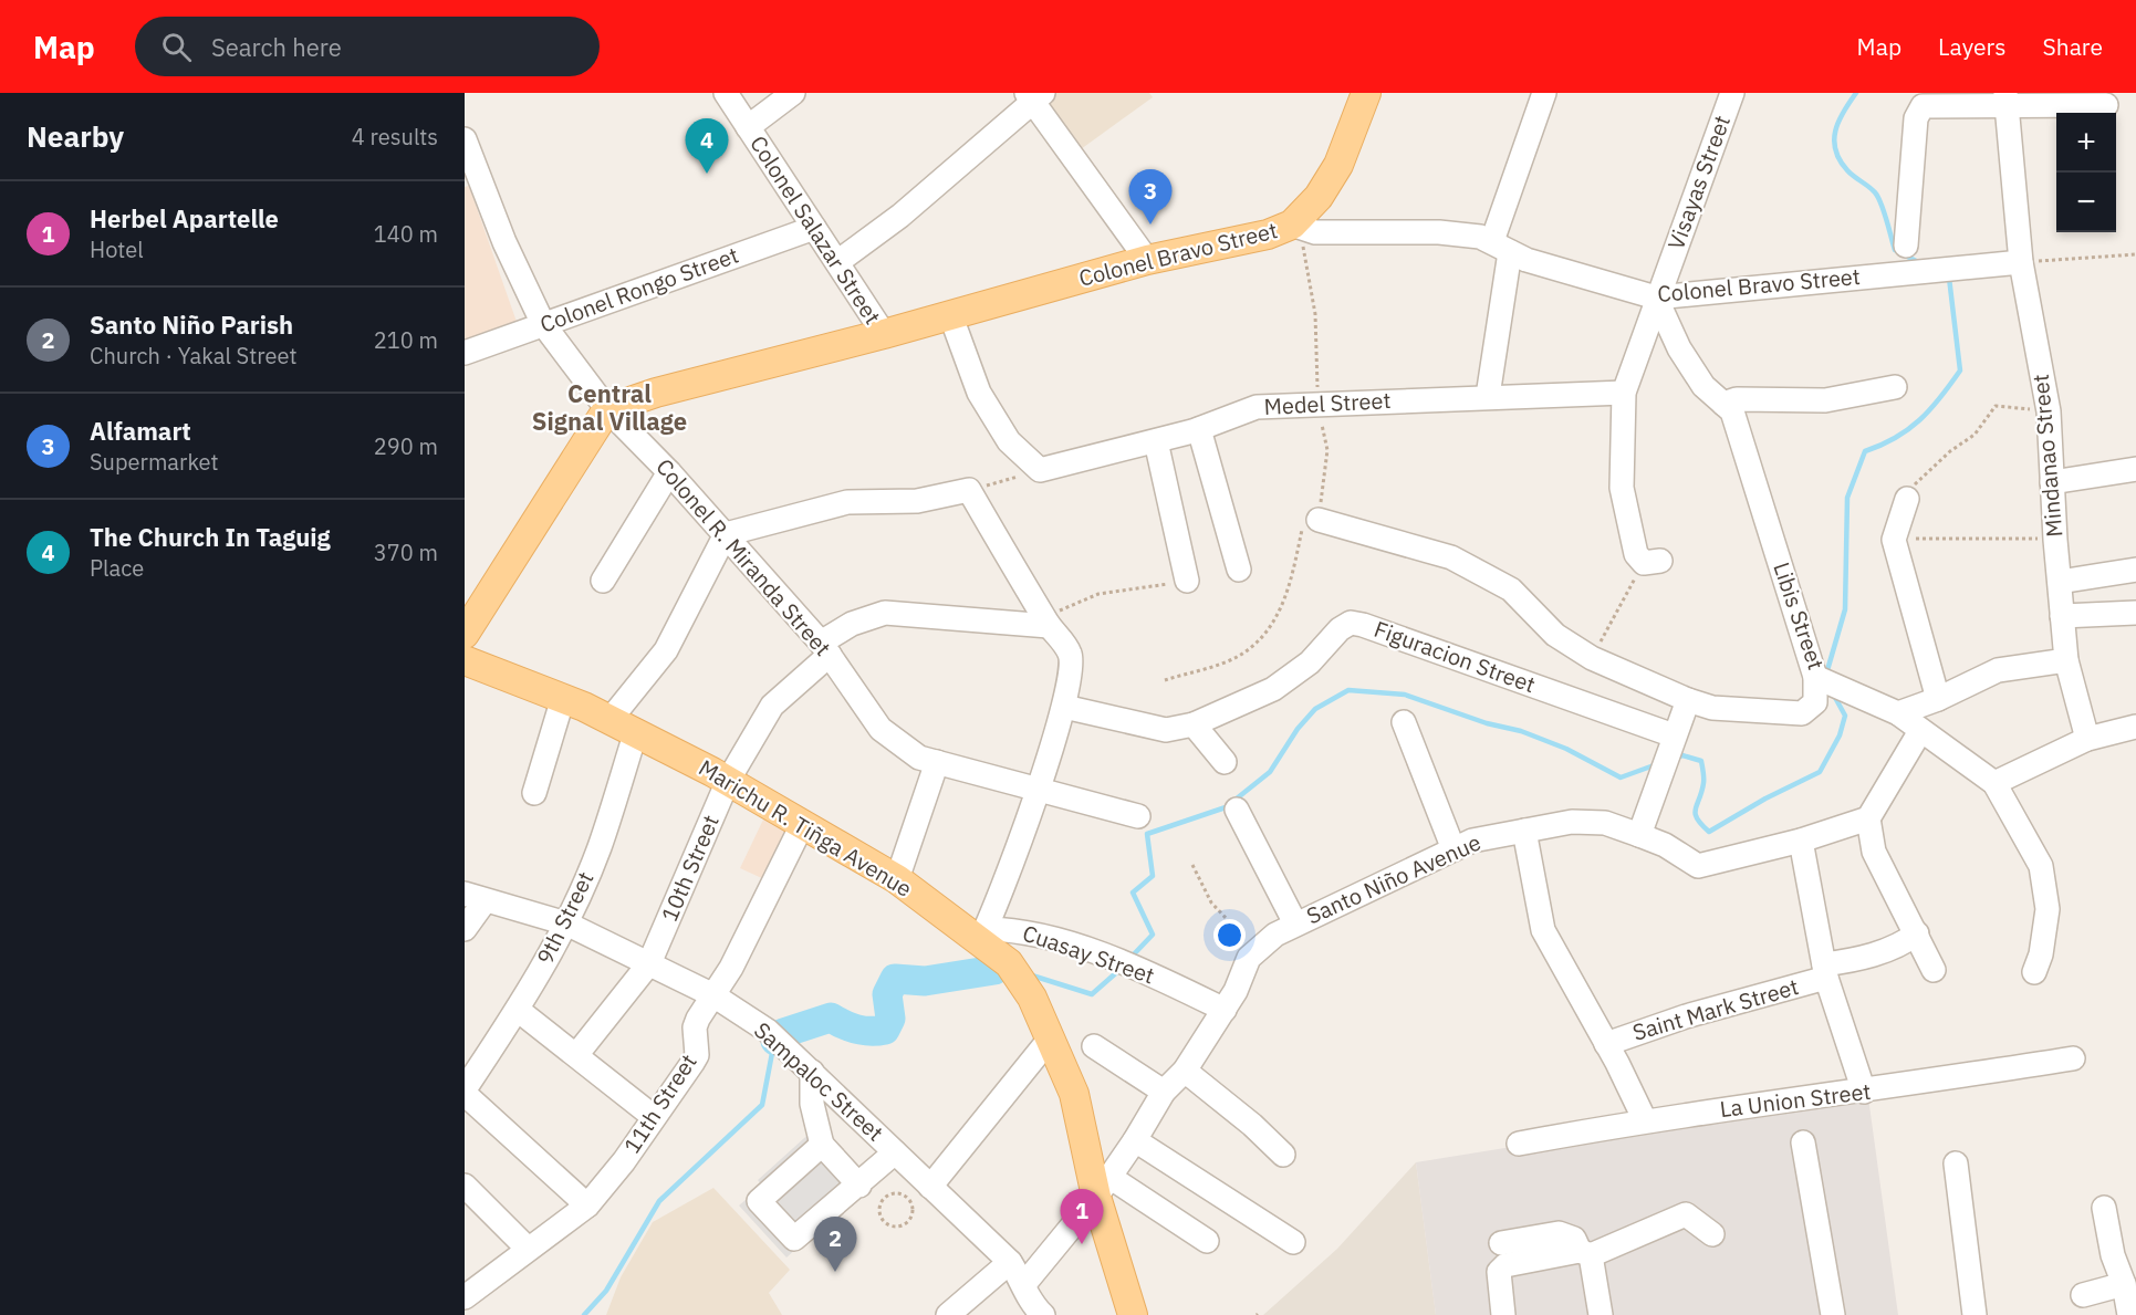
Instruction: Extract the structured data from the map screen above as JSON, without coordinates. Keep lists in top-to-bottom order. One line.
{"streets":{"main road":["Colonel Bravo Street","Marichu R. Tiñga Avenue"],"street":["Visayas Street","Colonel Salazar Street","Colonel Rongo Street","Medel Street","Mindanao Street","Colonel R. Miranda Street","Libis Street","Figuracion Street","10th Street","Santo Niño Avenue","9th Street","Cuasay Street","Saint Mark Street","Sampaloc Street","La Union Street","11th Street"]},"crossings":[["Visayas Street","Colonel Bravo Street"],["Visayas Street","Medel Street"],["Visayas Street","Libis Street"],["Colonel Salazar Street","Colonel Bravo Street"],["Colonel Salazar Street","Colonel Rongo Street"],["Colonel Bravo Street","Mindanao Street"],["Colonel Bravo Street","Colonel R. Miranda Street"],["Colonel Bravo Street","Libis Street"],["Colonel Rongo Street","Colonel R. Miranda Street"],["Colonel R. Miranda Street","10th Street"],["Marichu R. Tiñga Avenue","10th Street"],["Marichu R. Tiñga Avenue","Santo Niño Avenue"],["Marichu R. Tiñga Avenue","9th Street"],["Marichu R. Tiñga Avenue","Cuasay Street"],["Marichu R. Tiñga Avenue","11th Street"],["10th Street","Sampaloc Street"],["Santo Niño Avenue","Cuasay Street"],["Santo Niño Avenue","Sampaloc Street"],["9th Street","Sampaloc Street"],["Sampaloc Street","11th Street"]],"districts":["Central Signal Village"],"page":{"header":"Map","search":"Search here","nav":["Map","Layers","Share"],"heading":["Nearby","4 results"],"map_buttons":["+","−"],"pins":["4","3","1","2"],"list":[{"mark":"1","name":"Herbel Apartelle","note":"Hotel","value":"140 m"},{"mark":"2","name":"Santo Niño Parish","note":"Church · Yakal Street","value":"210 m"},{"mark":"3","name":"Alfamart","note":"Supermarket","value":"290 m"},{"mark":"4","name":"The Church In Taguig","note":"Place","value":"370 m"}]}}
